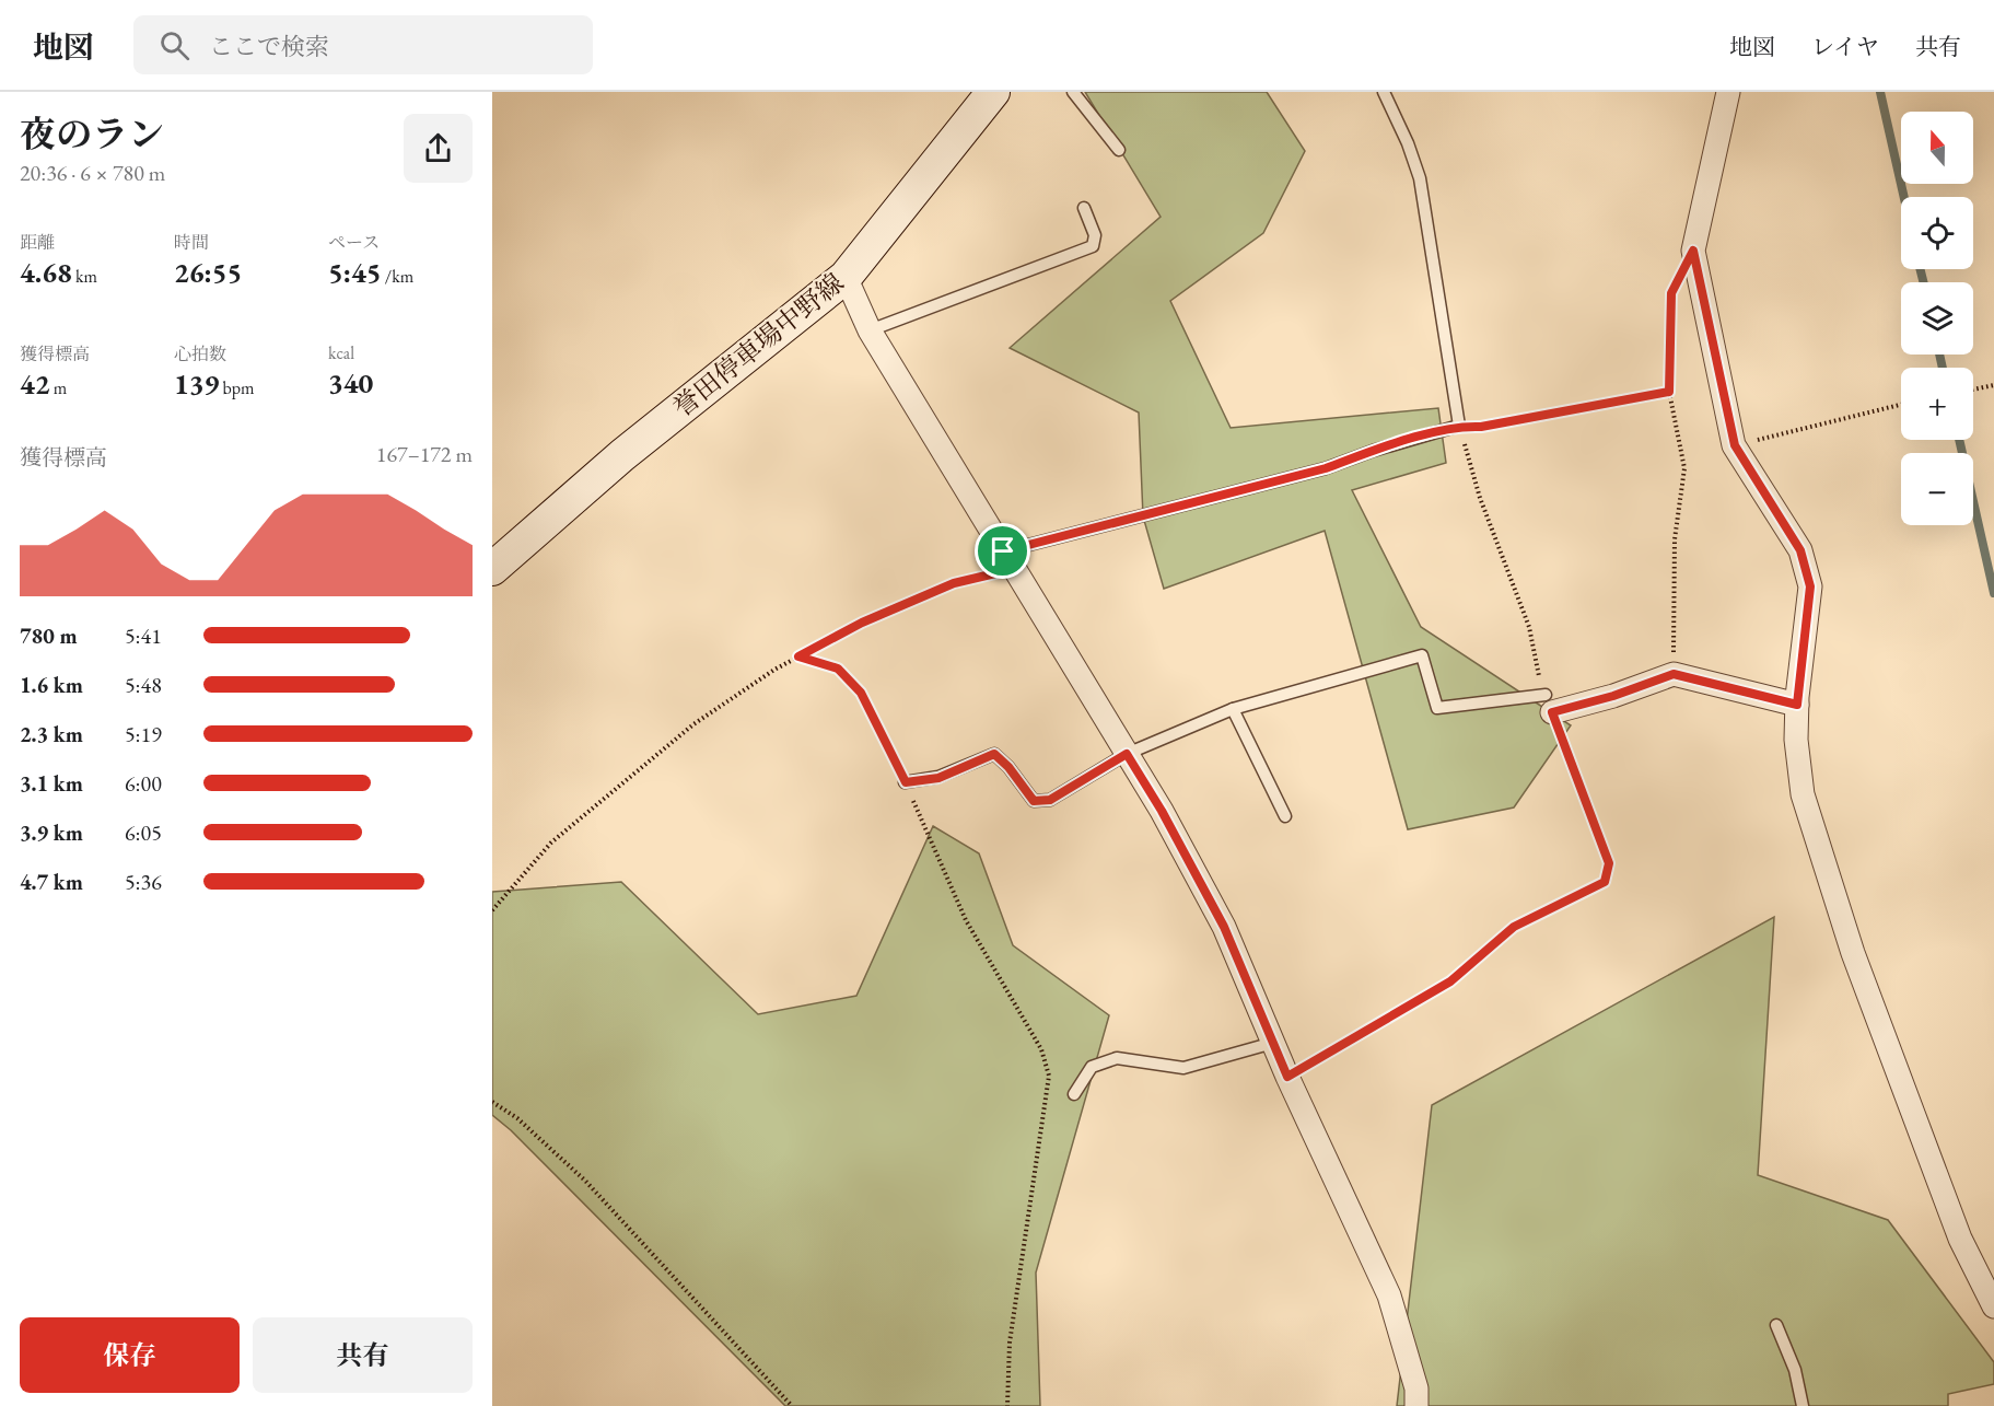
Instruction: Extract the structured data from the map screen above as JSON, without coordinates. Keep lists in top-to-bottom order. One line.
{"streets":{"main road":["誉田停車場中野線"]},"north":"top","page":{"header":"地図","search":"ここで検索","nav":["地図","レイヤ","共有"],"heading":["夜のラン","20:36 · 6 × 780 m"],"map_buttons":["+","−"],"stats":[["距離","4.68 km"],["時間","26:55"],["ペース","5:45 /km"],["獲得標高","42 m"],["心拍数","139 bpm"],["kcal","340"]],"chart":["獲得標高","167–172 m"],"list":[{"name":"780 m","note":"5:41"},{"name":"1.6 km","note":"5:48"},{"name":"2.3 km","note":"5:19"},{"name":"3.1 km","note":"6:00"},{"name":"3.9 km","note":"6:05"},{"name":"4.7 km","note":"5:36"}],"buttons":["保存","共有"]}}
